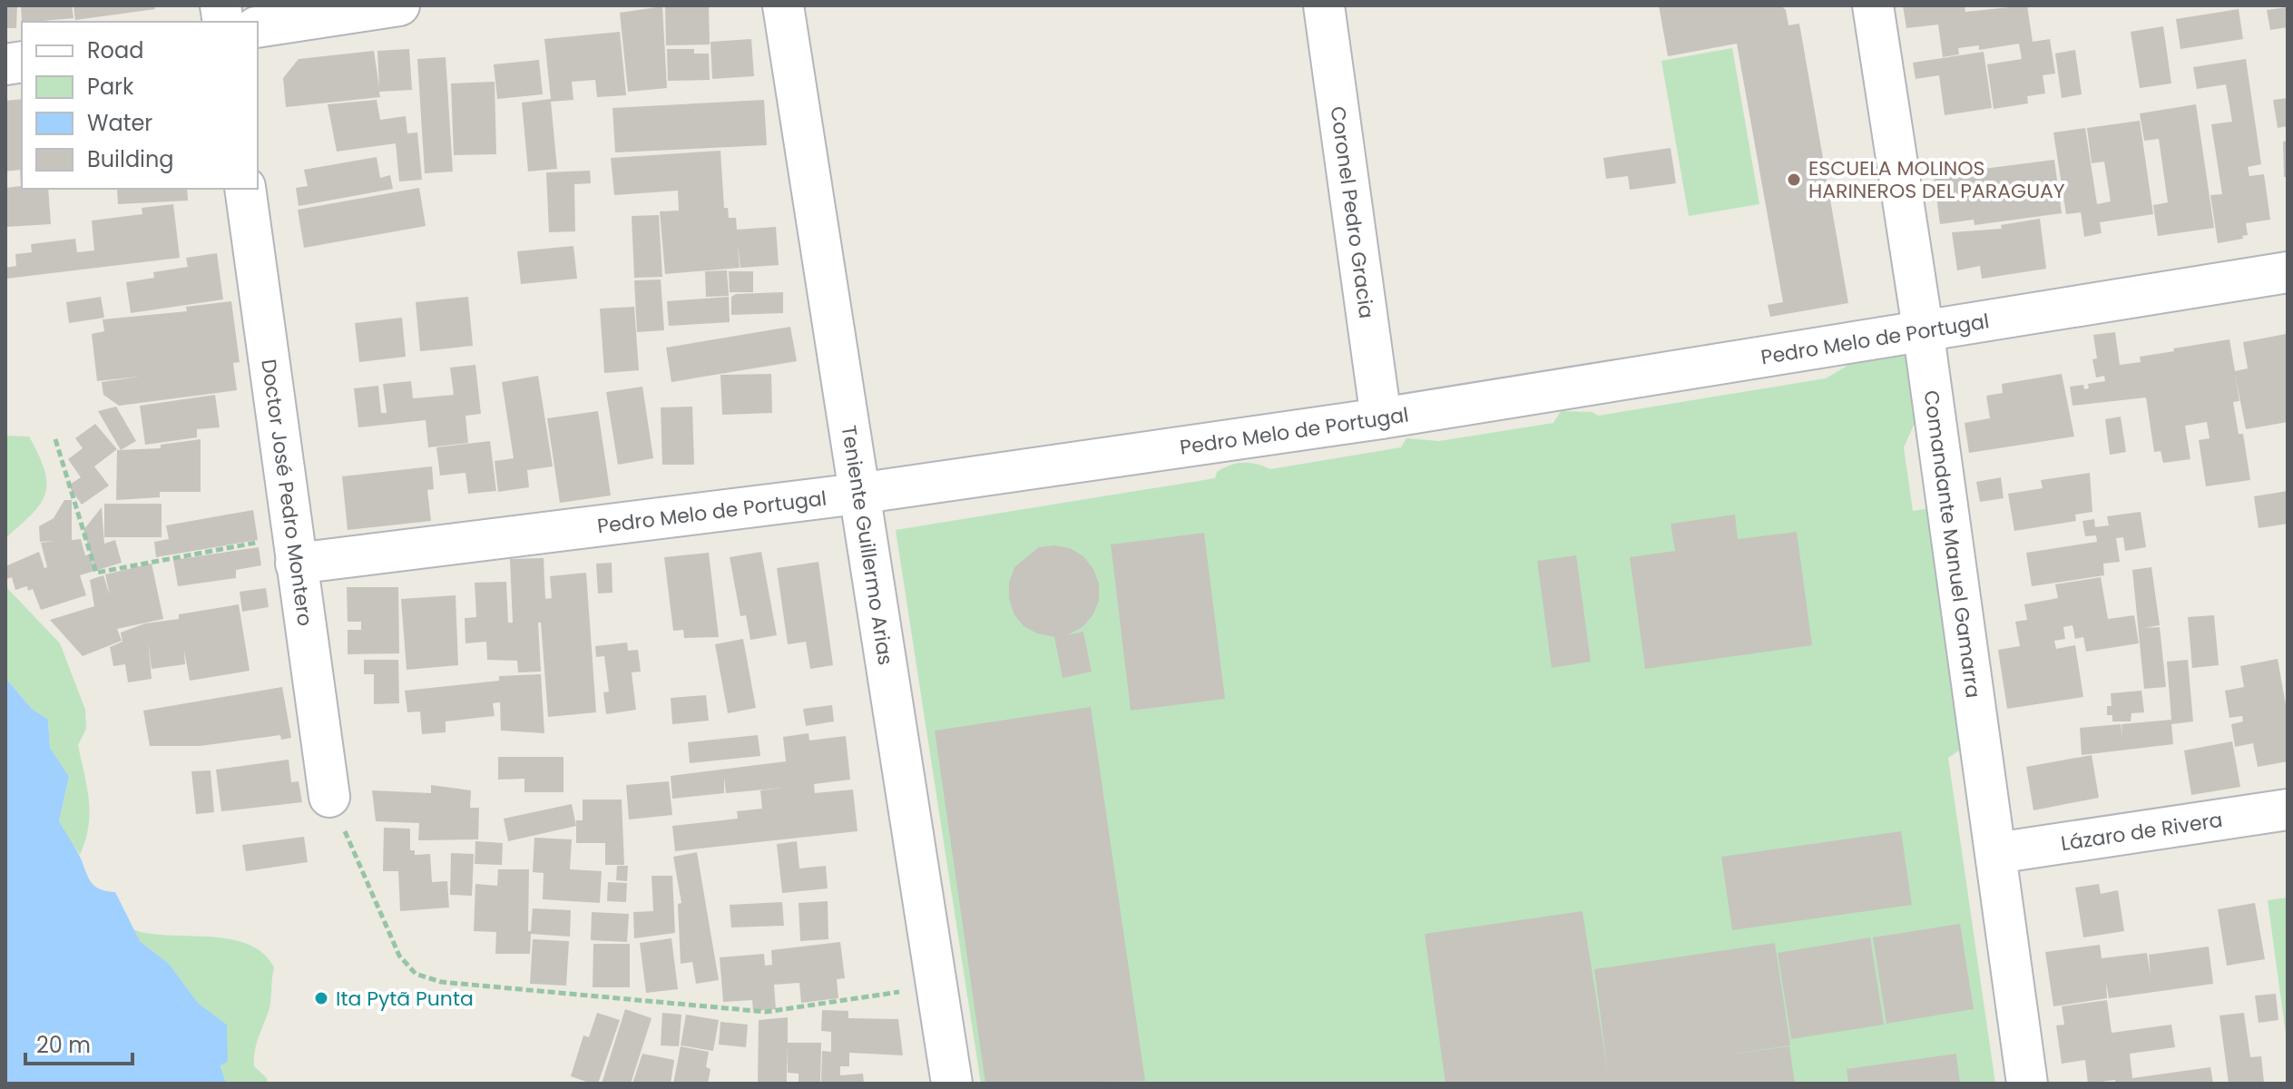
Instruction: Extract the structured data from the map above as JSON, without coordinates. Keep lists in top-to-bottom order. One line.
{"streets":{"street":["Coronel Pedro Gracia","Pedro Melo de Portugal","Doctor José Pedro Montero","Teniente Guillermo Arias","Comandante Manuel Gamarra","Lázaro de Rivera"]},"crossings":[["Coronel Pedro Gracia","Pedro Melo de Portugal"],["Pedro Melo de Portugal","Doctor José Pedro Montero"],["Pedro Melo de Portugal","Teniente Guillermo Arias"],["Pedro Melo de Portugal","Comandante Manuel Gamarra"],["Comandante Manuel Gamarra","Lázaro de Rivera"]],"places":["ESCUELA MOLINOS HARINEROS DEL PARAGUAY","Ita Pytã Punta"],"legend":["Road","Park","Water","Building"],"scale_bar":"20 m"}
